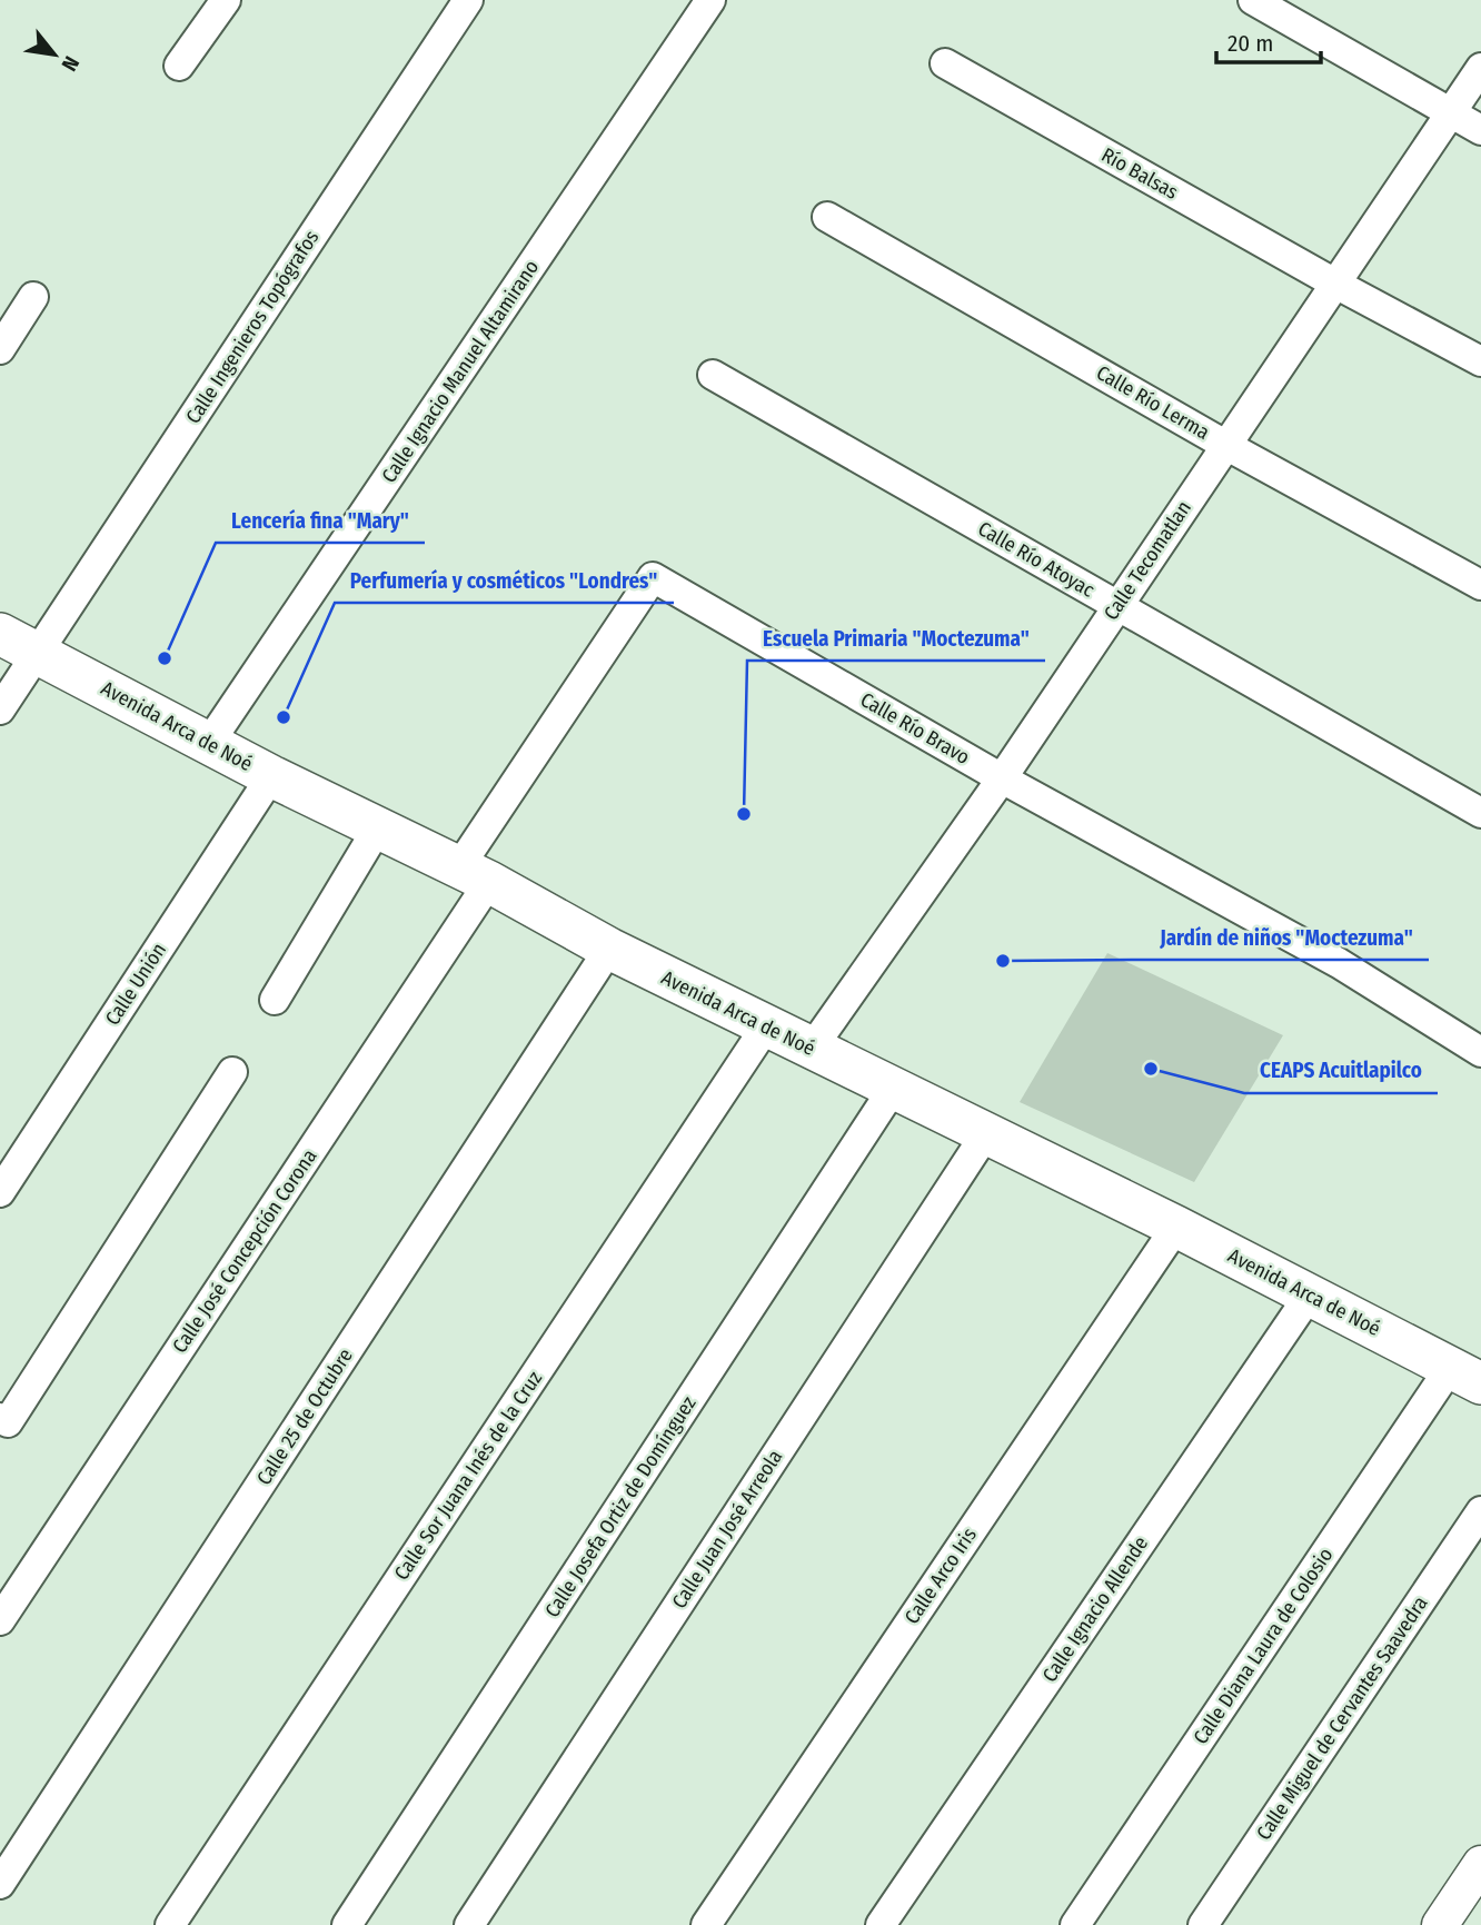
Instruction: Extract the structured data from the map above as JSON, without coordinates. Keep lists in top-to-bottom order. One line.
{"streets":{"main road":["Avenida Arca de Noé"],"street":["Río Balsas","Calle Ingenieros Topógrafos","Calle Ignacio Manuel Altamirano","Calle Río Lerma","Calle Río Atoyac","Calle Tecomatlan","Calle Río Bravo","Calle Unión","Calle José Concepción Corona","Calle 25 de Octubre","Calle Sor Juana Inés de la Cruz","Calle Josefa Ortiz de Domínguez","Calle Juan José Arreola","Calle Arco Iris","Calle Ignacio Allende","Calle Diana Laura de Colosio","Calle Miguel de Cervantes Saavedra"]},"crossings":[["Río Balsas","Calle Tecomatlan"],["Calle Ingenieros Topógrafos","Avenida Arca de Noé"],["Calle Ignacio Manuel Altamirano","Avenida Arca de Noé"],["Calle Río Lerma","Calle Tecomatlan"],["Calle Río Atoyac","Calle Tecomatlan"],["Calle Tecomatlan","Avenida Arca de Noé"],["Calle Tecomatlan","Calle Río Bravo"],["Avenida Arca de Noé","Calle Río Bravo"],["Avenida Arca de Noé","Calle Unión"],["Avenida Arca de Noé","Calle José Concepción Corona"],["Avenida Arca de Noé","Calle 25 de Octubre"],["Avenida Arca de Noé","Calle Sor Juana Inés de la Cruz"],["Avenida Arca de Noé","Calle Josefa Ortiz de Domínguez"],["Avenida Arca de Noé","Calle Juan José Arreola"],["Avenida Arca de Noé","Calle Arco Iris"],["Avenida Arca de Noé","Calle Ignacio Allende"],["Avenida Arca de Noé","Calle Diana Laura de Colosio"],["Calle Río Bravo","Calle José Concepción Corona"]],"places":["Lencería fina \"Mary\"","Perfumería y cosméticos \"Londres\"","Escuela Primaria \"Moctezuma\"","Jardín de niños \"Moctezuma\"","CEAPS Acuitlapilco"],"scale_bar":"20 m","north":"bottom right"}
